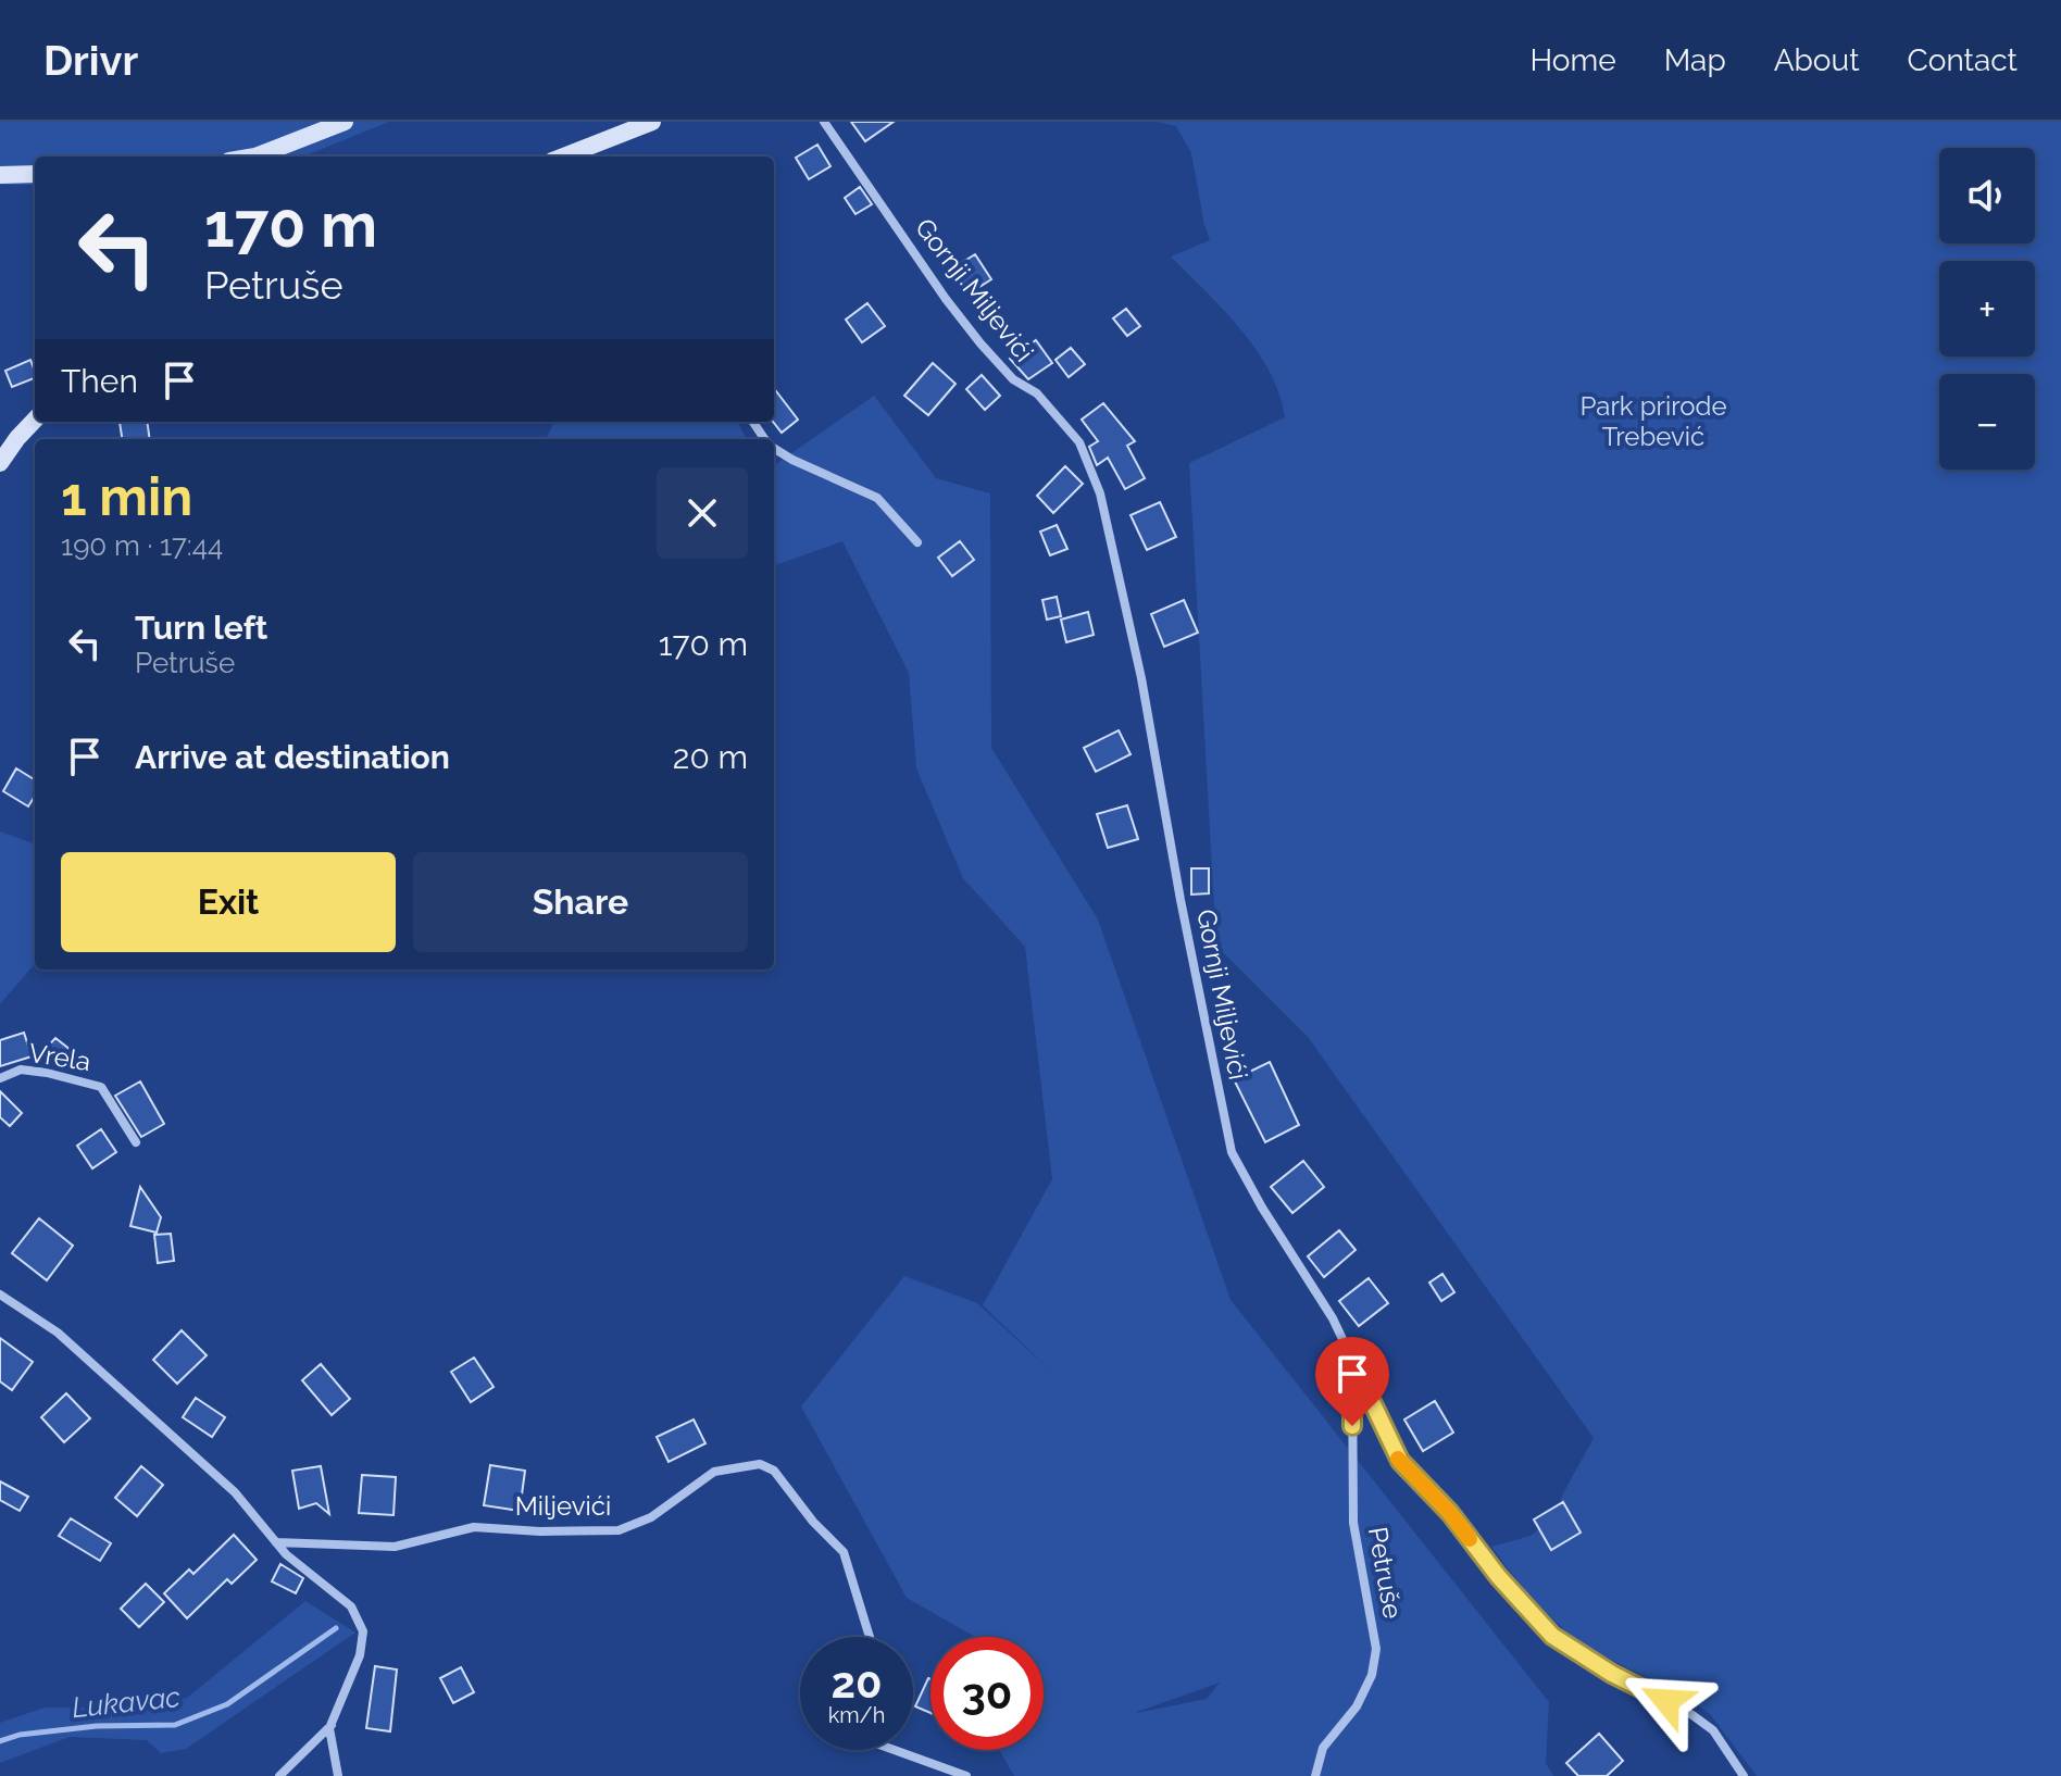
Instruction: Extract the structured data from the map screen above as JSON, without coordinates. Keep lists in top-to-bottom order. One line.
{"streets":{"street":["Gornji Miljevići","Vrela","Miljevići","Petruše"]},"crossings":[["Gornji Miljevići","Petruše"]],"water":["Lukavac"],"parks":["Park prirode Trebević"],"page":{"header":"Drivr","nav":["Home","Map","About","Contact"],"map_buttons":["+","−"],"turn":["170 m","Petruše"],"then":"Then","heading":["1 min","190 m · 17:44"],"list":[{"name":"Turn left","note":"Petruše","value":"170 m"},{"name":"Arrive at destination","value":"20 m"}],"buttons":["Exit","Share"],"speed":"20 km/h","limit":"30"}}
